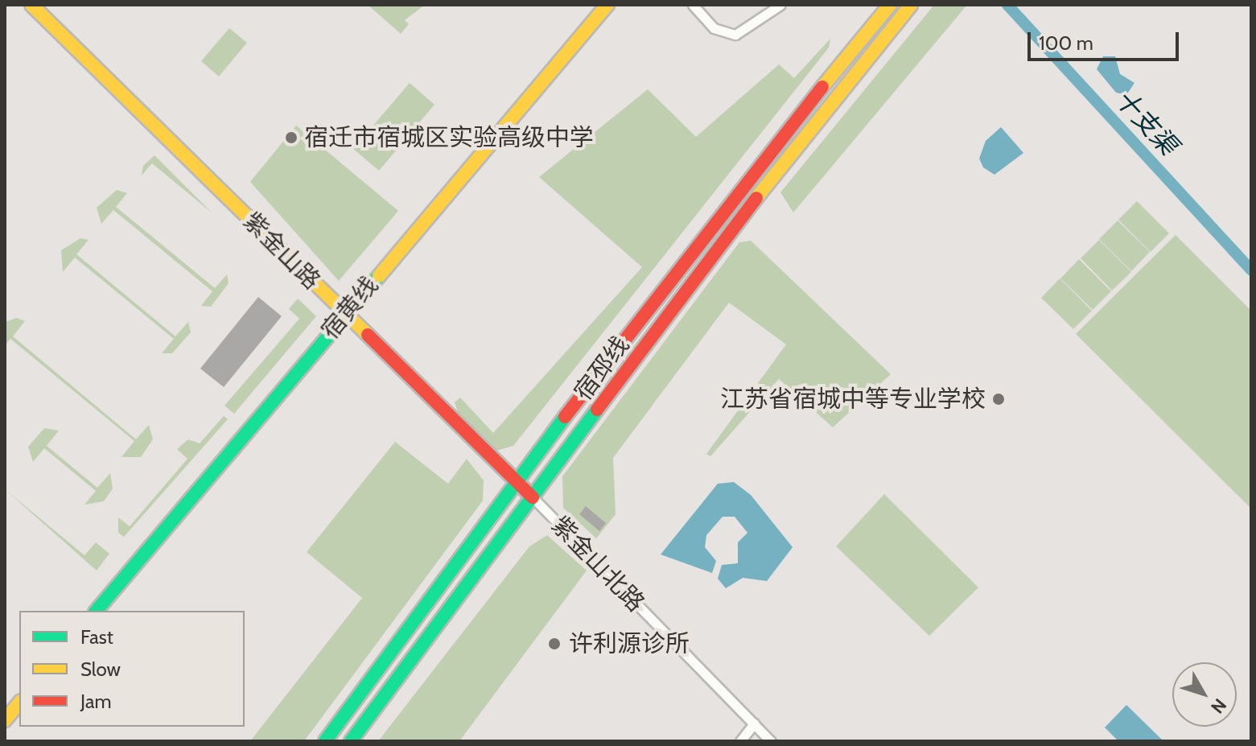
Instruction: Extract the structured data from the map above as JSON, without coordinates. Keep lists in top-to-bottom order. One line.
{"streets":{"main road":["紫金山路","宿黄线","宿邳线"],"street":["紫金山北路"]},"crossings":[["紫金山路","宿黄线"],["紫金山路","宿邳线"],["紫金山路","紫金山北路"],["宿邳线","紫金山北路"]],"water":["十支渠"],"places":["宿迁市宿城区实验高级中学","江苏省宿城中等专业学校","许利源诊所"],"legend":["Fast","Slow","Jam"],"scale_bar":"100 m","north":"bottom right"}
